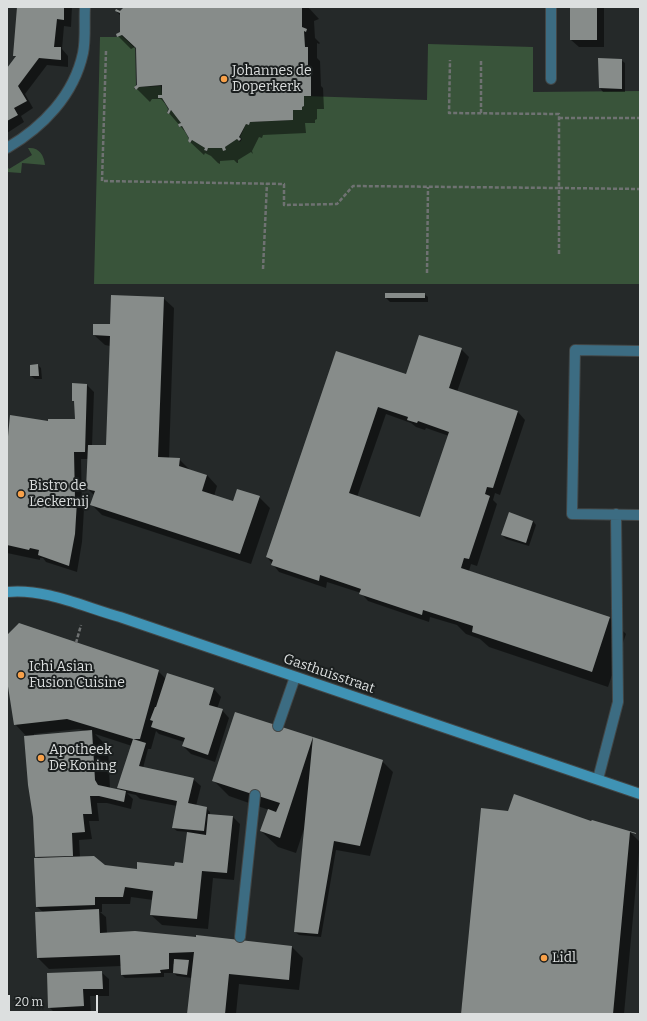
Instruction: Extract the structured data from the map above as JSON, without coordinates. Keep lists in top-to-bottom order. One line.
{"streets":{"street":["Gasthuisstraat"]},"places":["Johannes de Doperkerk","Bistro de Leckernij","Ichi Asian Fusion Cuisine","Apotheek De Koning","Lidl"],"scale_bar":"20 m"}
